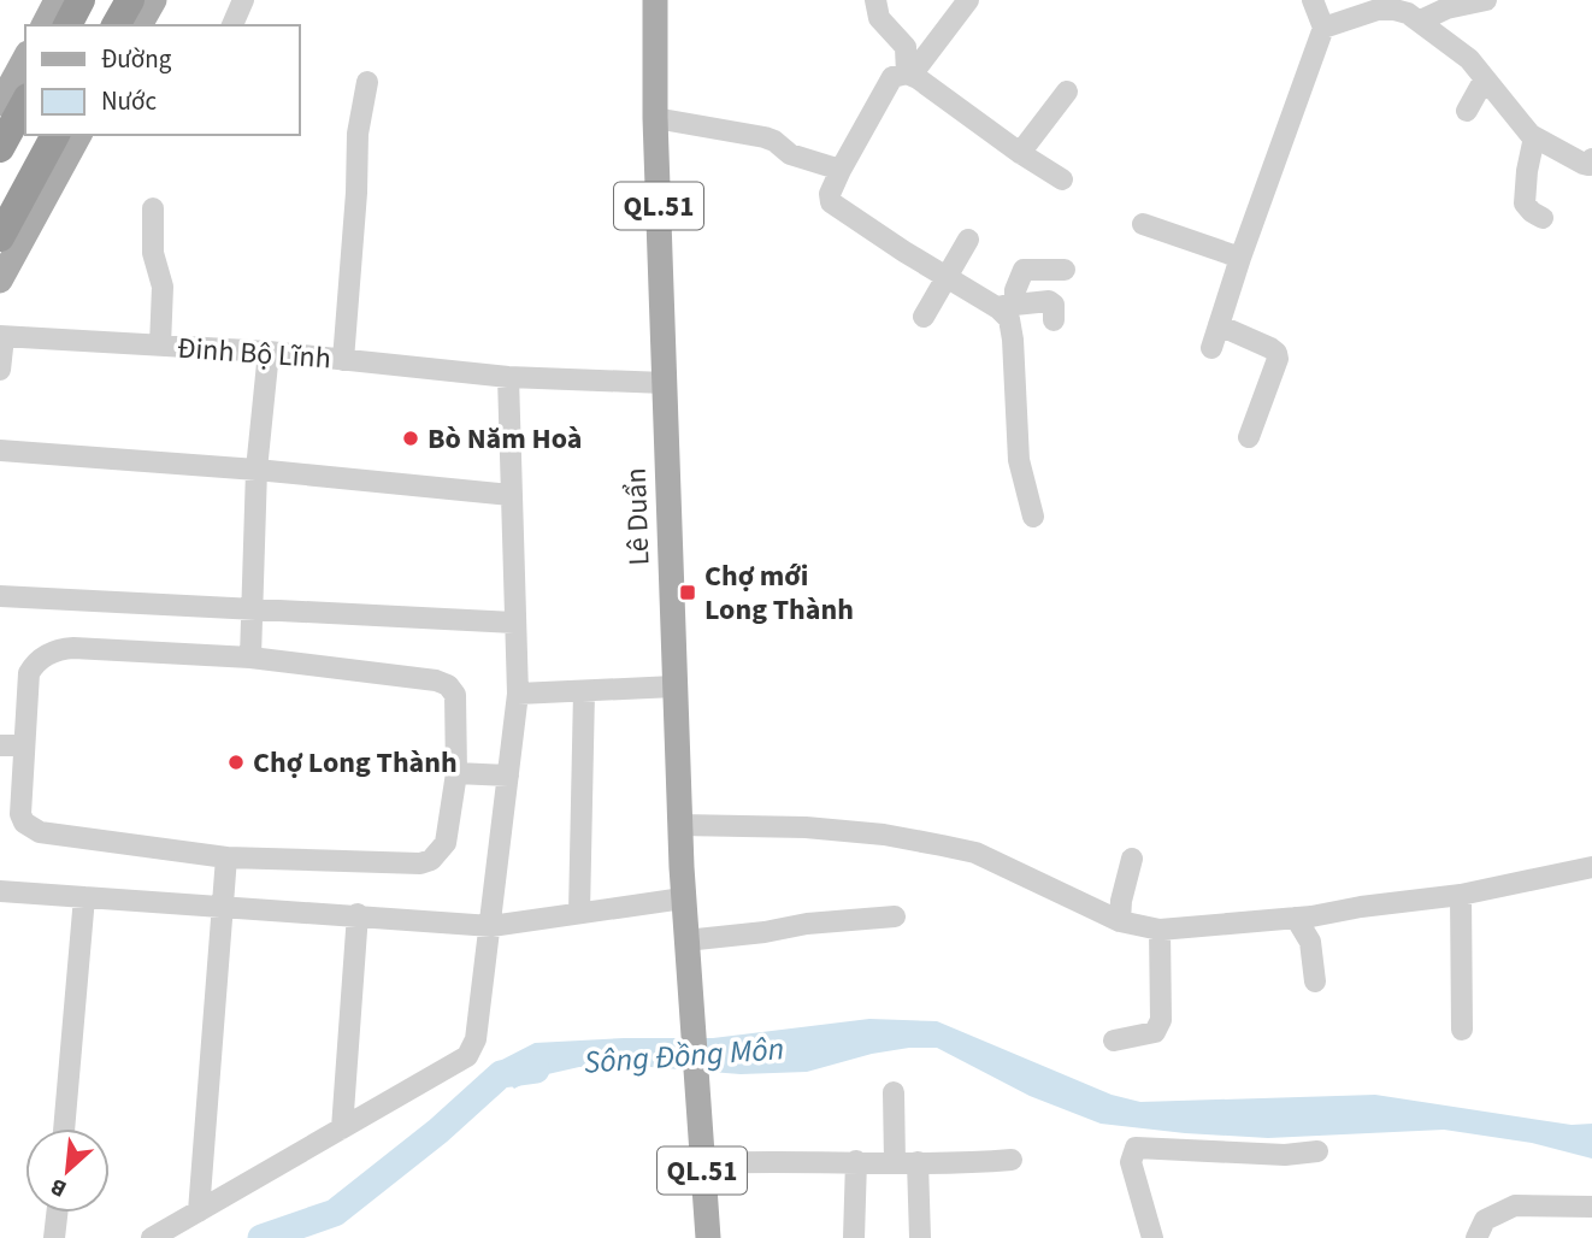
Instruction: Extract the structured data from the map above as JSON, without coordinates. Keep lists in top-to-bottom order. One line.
{"streets":{"main road":["QL.51","Lê Duẩn"],"street":["Đinh Bộ Lĩnh"]},"crossings":[["QL.51","Lê Duẩn"],["Đinh Bộ Lĩnh","Lê Duẩn"]],"water":["Sông Đồng Môn"],"places":{"other":["Bò Năm Hoà","Chợ Long Thành"],"transit":["Chợ mới Long Thành"]},"legend":["Đường","Nước"],"north":"bottom left"}
